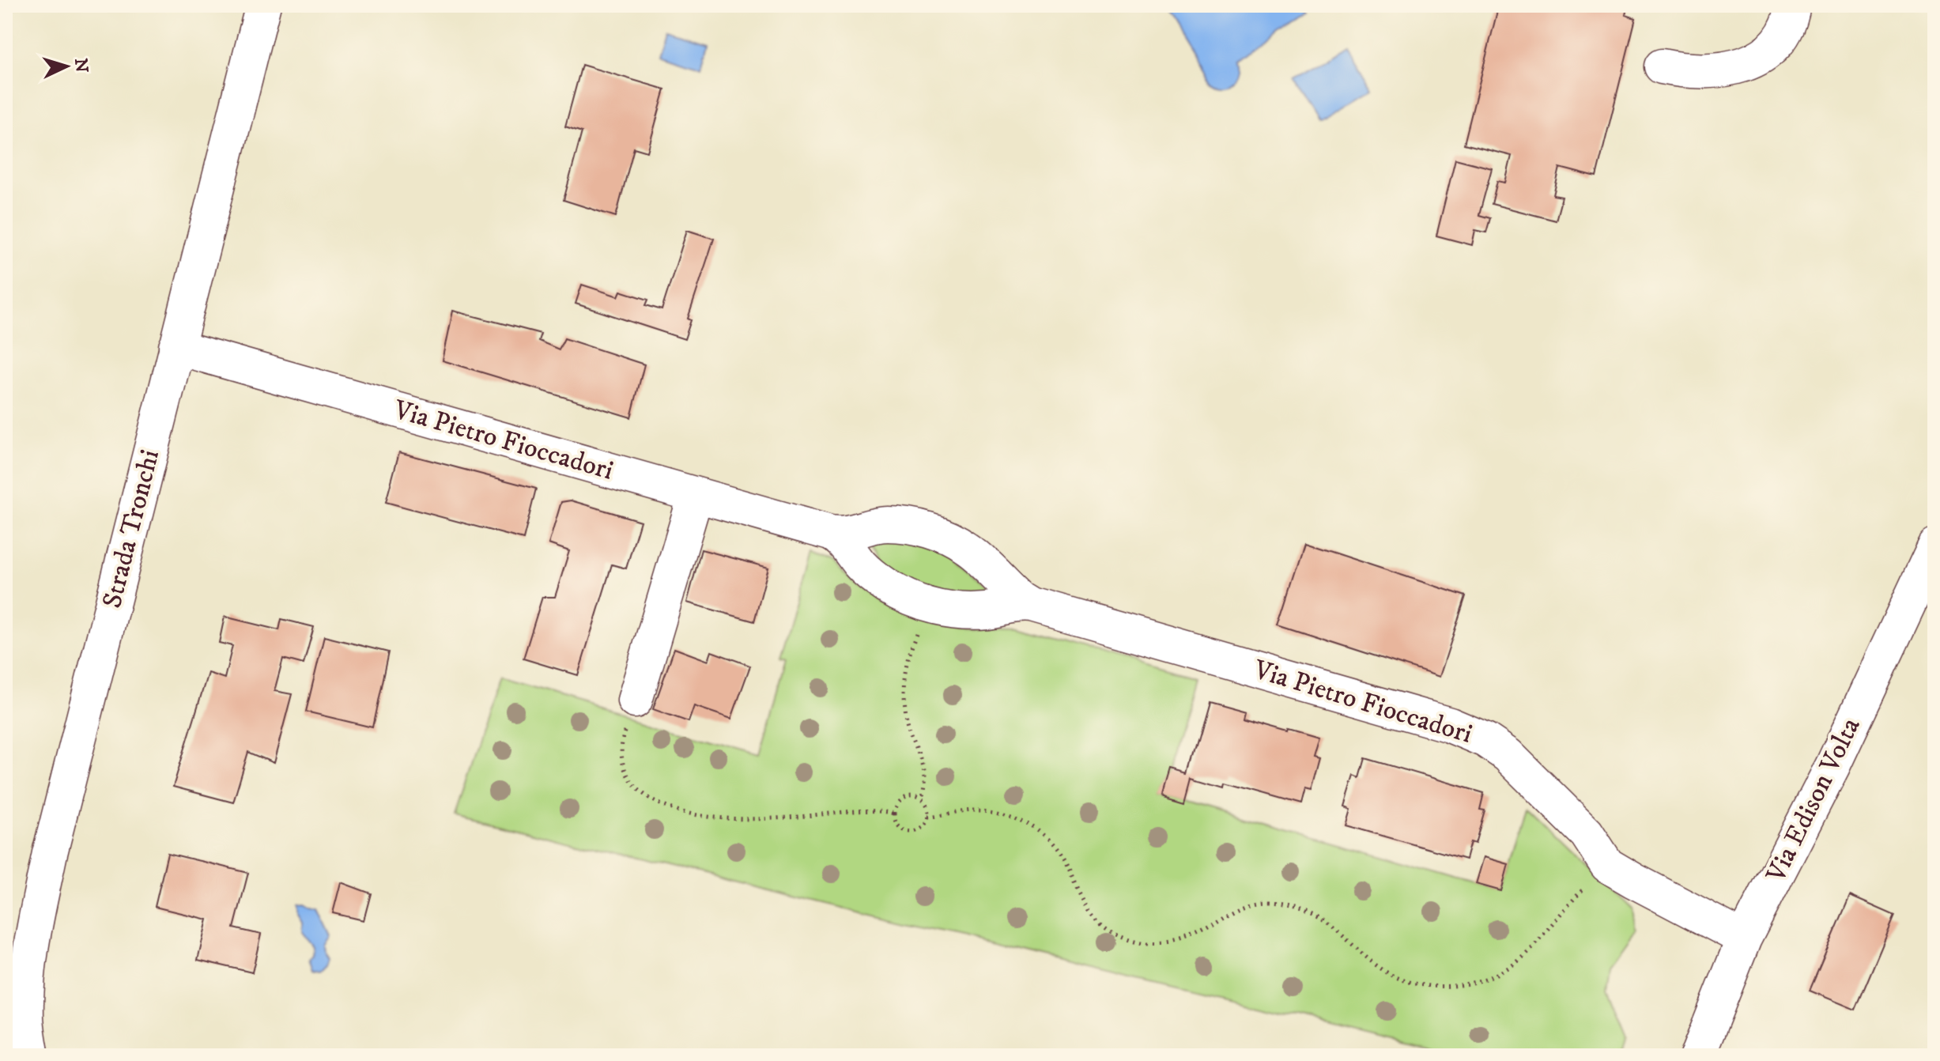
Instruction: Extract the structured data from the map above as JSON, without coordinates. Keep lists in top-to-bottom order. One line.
{"streets":{"street":["Via Pietro Fioccadori","Strada Tronchi","Via Edison Volta"]},"crossings":[["Via Pietro Fioccadori","Strada Tronchi"],["Via Pietro Fioccadori","Via Edison Volta"]],"north":"right"}
